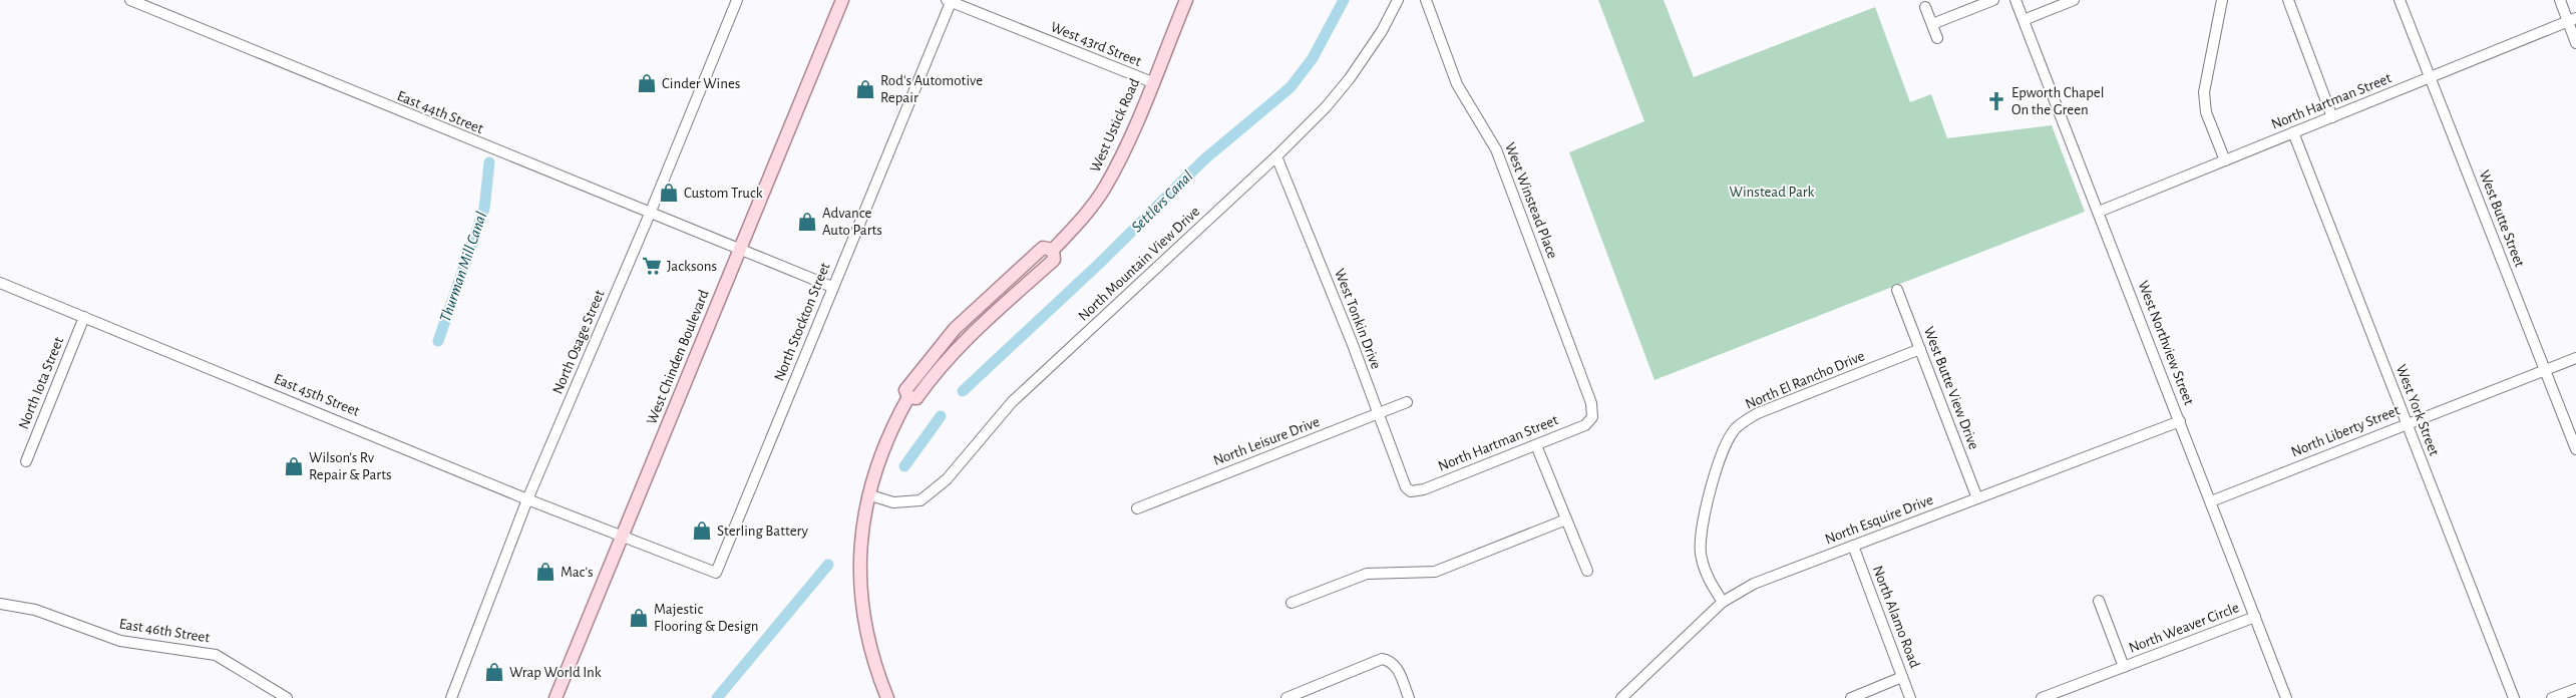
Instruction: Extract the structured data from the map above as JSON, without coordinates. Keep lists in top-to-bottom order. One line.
{"streets":{"main road":["West Ustick Road","West Chinden Boulevard"],"street":["West 43rd Street","North Hartman Street","East 44th Street","West Winstead Place","West Butte Street","North Mountain View Drive","West Tonkin Drive","North Stockton Street","North Osage Street","West Northview Street","North El Rancho Drive","North Iota Street","West Butte View Drive","East 45th Street","West York Street","North Liberty Street","North Leisure Drive","North Esquire Drive","North Alamo Road","North Weaver Circle","East 46th Street"]},"crossings":[["West 43rd Street","West Ustick Road"],["West 43rd Street","North Stockton Street"],["North Hartman Street","West Winstead Place"],["North Hartman Street","West Butte Street"],["North Hartman Street","West Tonkin Drive"],["North Hartman Street","West Northview Street"],["North Hartman Street","West York Street"],["East 44th Street","North Stockton Street"],["East 44th Street","North Osage Street"],["East 44th Street","West Chinden Boulevard"],["West Ustick Road","North Mountain View Drive"],["West Butte Street","North Liberty Street"],["North Mountain View Drive","West Tonkin Drive"],["West Tonkin Drive","North Leisure Drive"],["North Stockton Street","East 45th Street"],["North Osage Street","East 45th Street"],["West Northview Street","North Liberty Street"],["West Northview Street","North Esquire Drive"],["West Northview Street","North Weaver Circle"],["West Chinden Boulevard","East 45th Street"],["North El Rancho Drive","West Butte View Drive"],["North El Rancho Drive","North Esquire Drive"],["North Iota Street","East 45th Street"],["West Butte View Drive","North Esquire Drive"],["West York Street","North Liberty Street"],["North Esquire Drive","North Alamo Road"]],"water":["Settlers Canal","Thurman Mill Canal"],"parks":["Winstead Park"],"places":{"shop":["Cinder Wines","Rod's Automotive Repair","Custom Truck","Advance Auto Parts","Wilson’s Rv Repair & Parts","Sterling Battery","Mac's","Majestic Flooring & Design","Wrap World Ink"],"church":["Epworth Chapel On the Green"],"supermarket":["Jacksons"]}}
